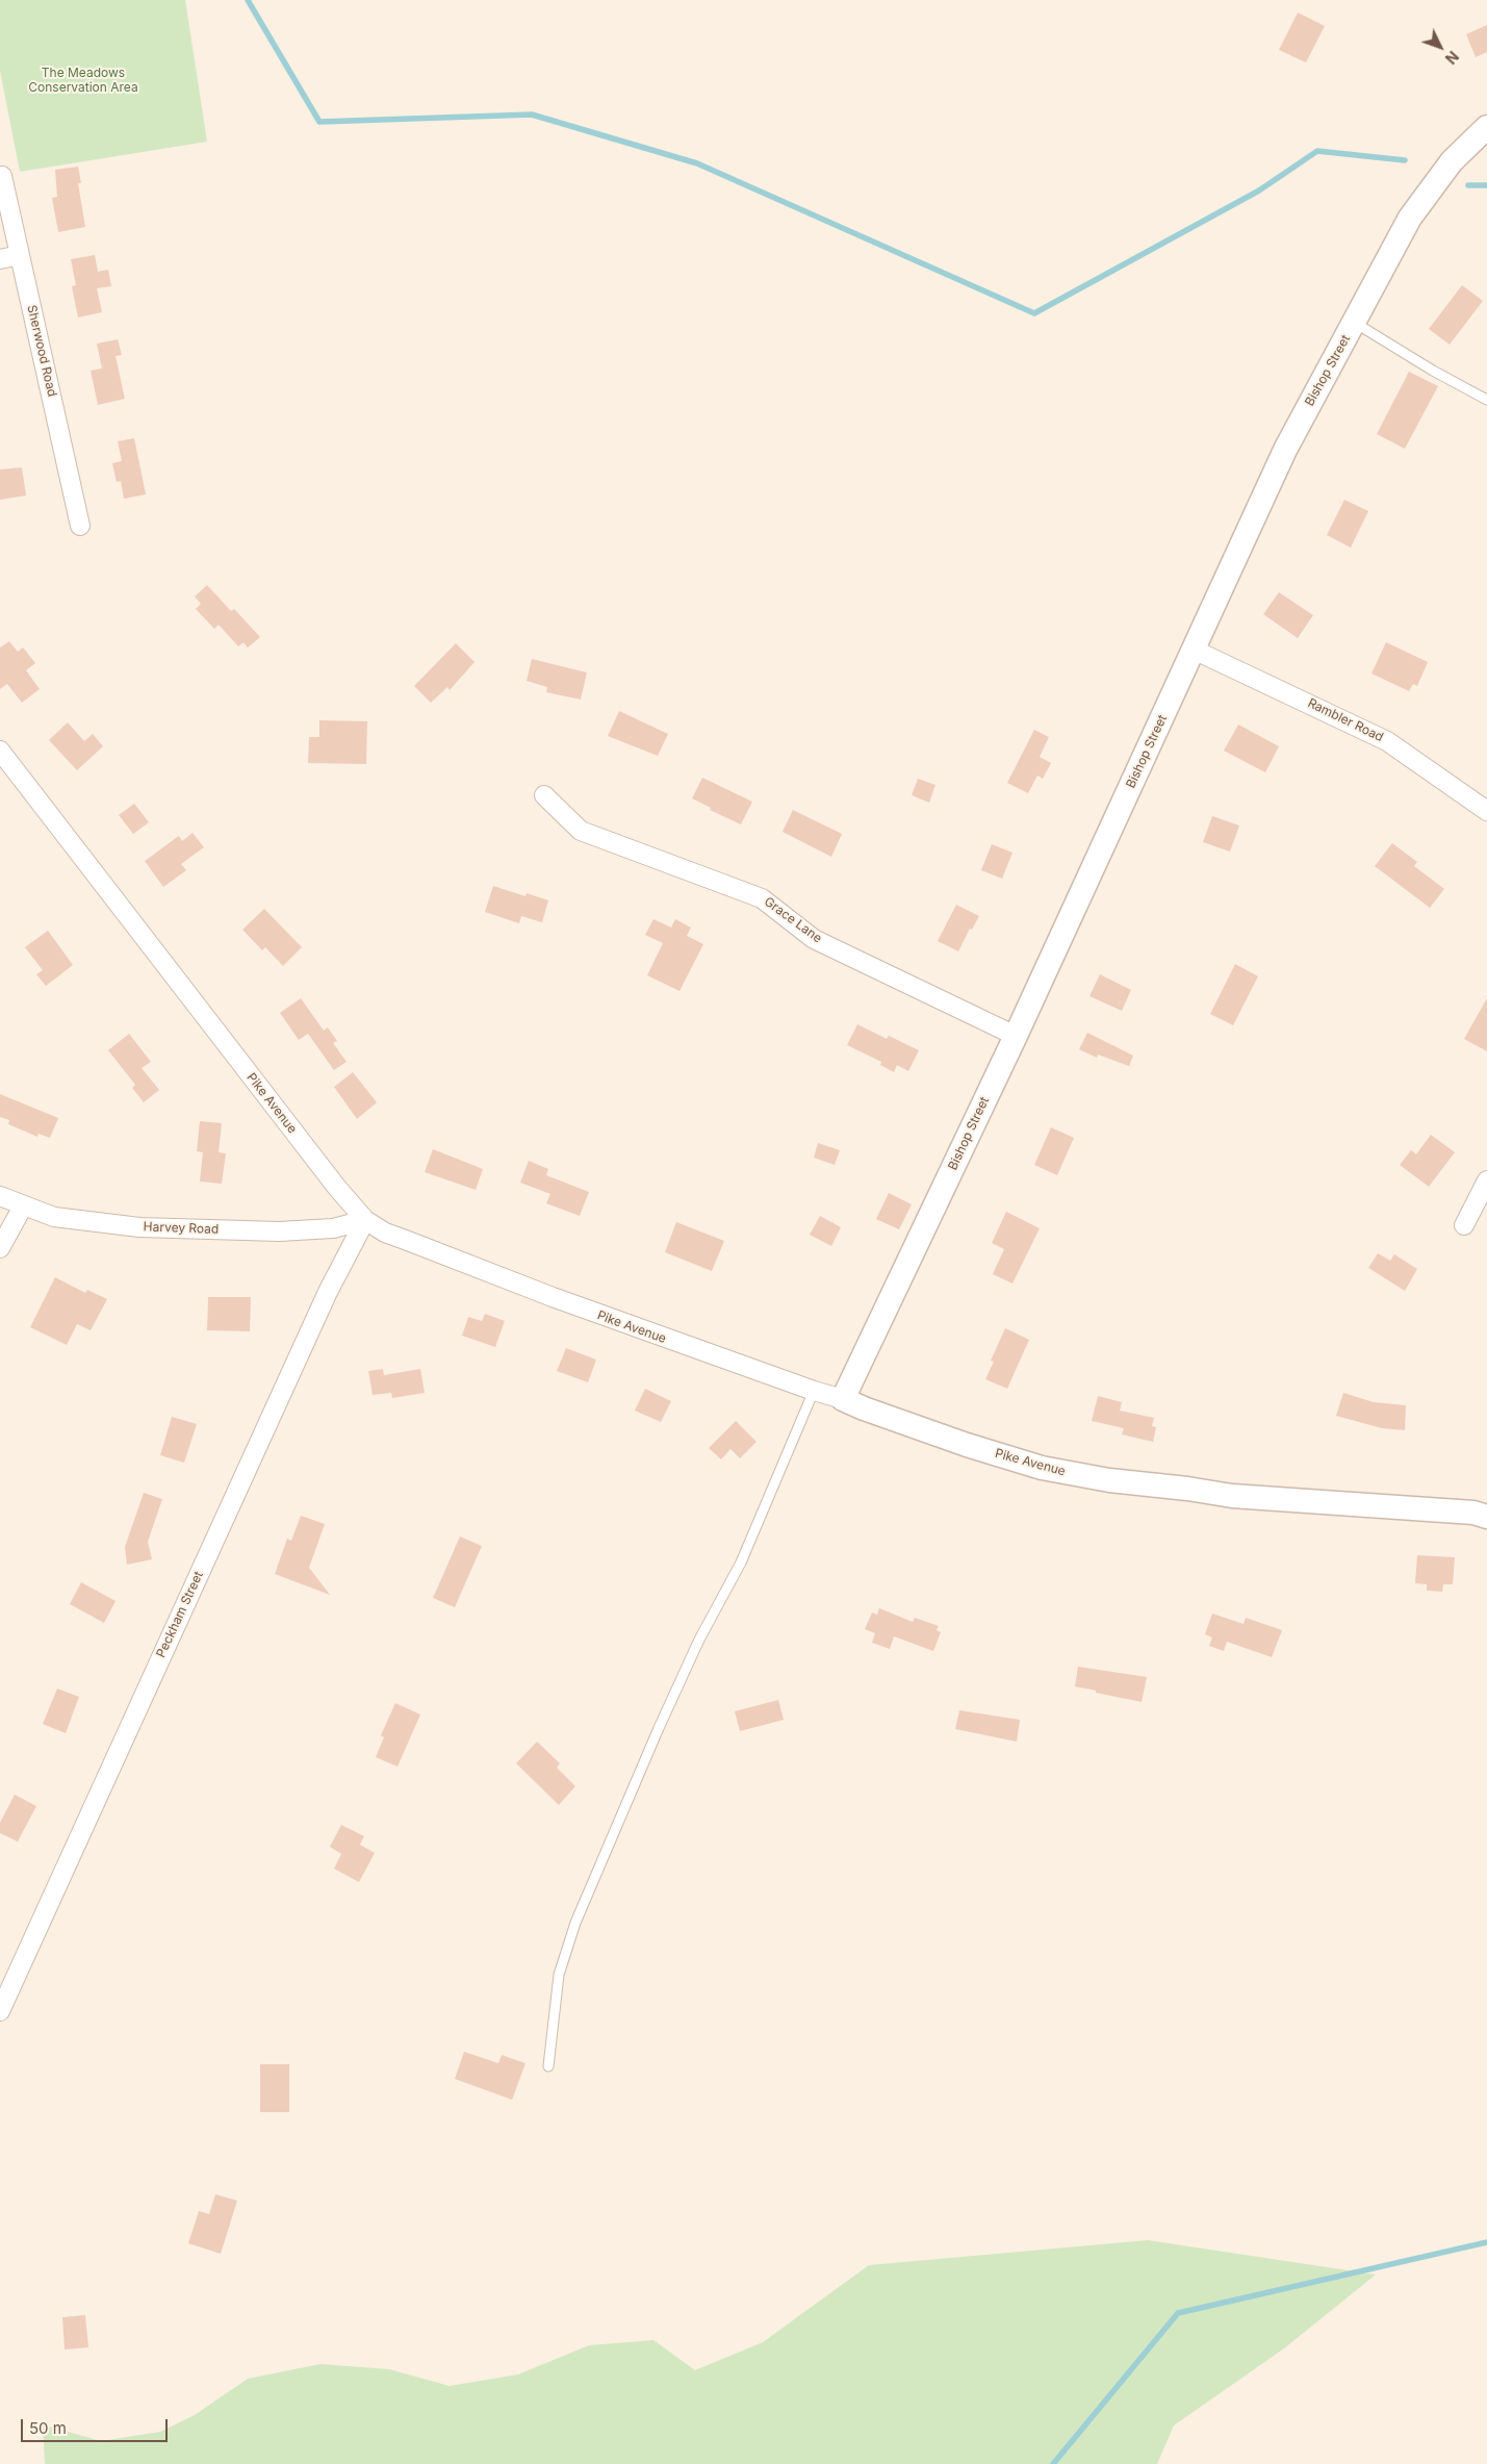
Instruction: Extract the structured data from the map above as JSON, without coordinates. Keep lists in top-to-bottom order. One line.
{"streets":{"street":["Sherwood Road","Bishop Street","Rambler Road","Grace Lane","Pike Avenue","Harvey Road","Peckham Street"]},"crossings":[["Bishop Street","Rambler Road"],["Bishop Street","Grace Lane"],["Bishop Street","Pike Avenue"],["Pike Avenue","Harvey Road"],["Pike Avenue","Peckham Street"],["Harvey Road","Peckham Street"]],"parks":["The Meadows Conservation Area"],"scale_bar":"50 m","north":"bottom right"}
